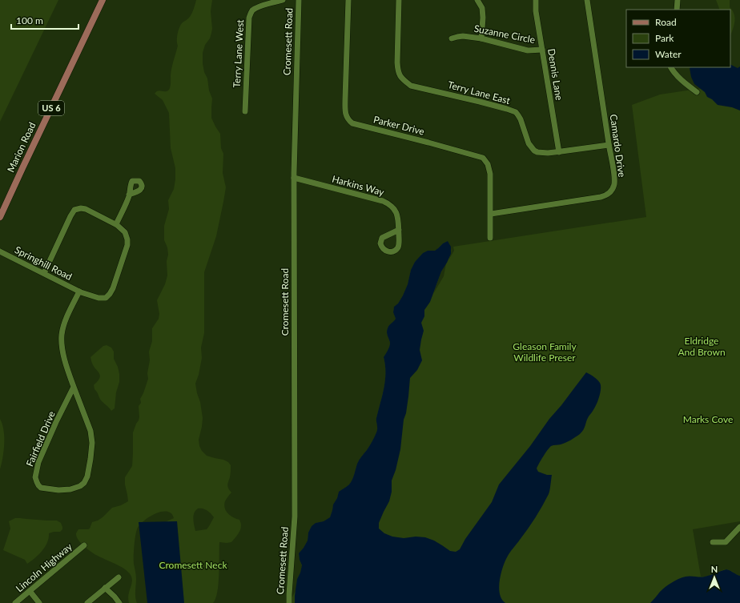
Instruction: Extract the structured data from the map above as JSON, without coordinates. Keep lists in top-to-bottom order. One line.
{"streets":{"main road":["US 6","Marion Road"],"street":["Suzanne Circle","Cromesett Road","Terry Lane West","Dennis Lane","Terry Lane East","Parker Drive","Camardo Drive","Harkins Way","Springhill Road","Fairfield Drive","Lincoln Highway"]},"crossings":[["Suzanne Circle","Dennis Lane"],["Cromesett Road","Harkins Way"],["Dennis Lane","Terry Lane East"],["Terry Lane East","Camardo Drive"],["Parker Drive","Camardo Drive"],["Springhill Road","Fairfield Drive"]],"parks":["Eldridge And Brown","Gleason Family Wildlife Preser","Marks Cove","Cromesett Neck"],"legend":["Road","Park","Water"],"scale_bar":"100 m","north":"top"}
